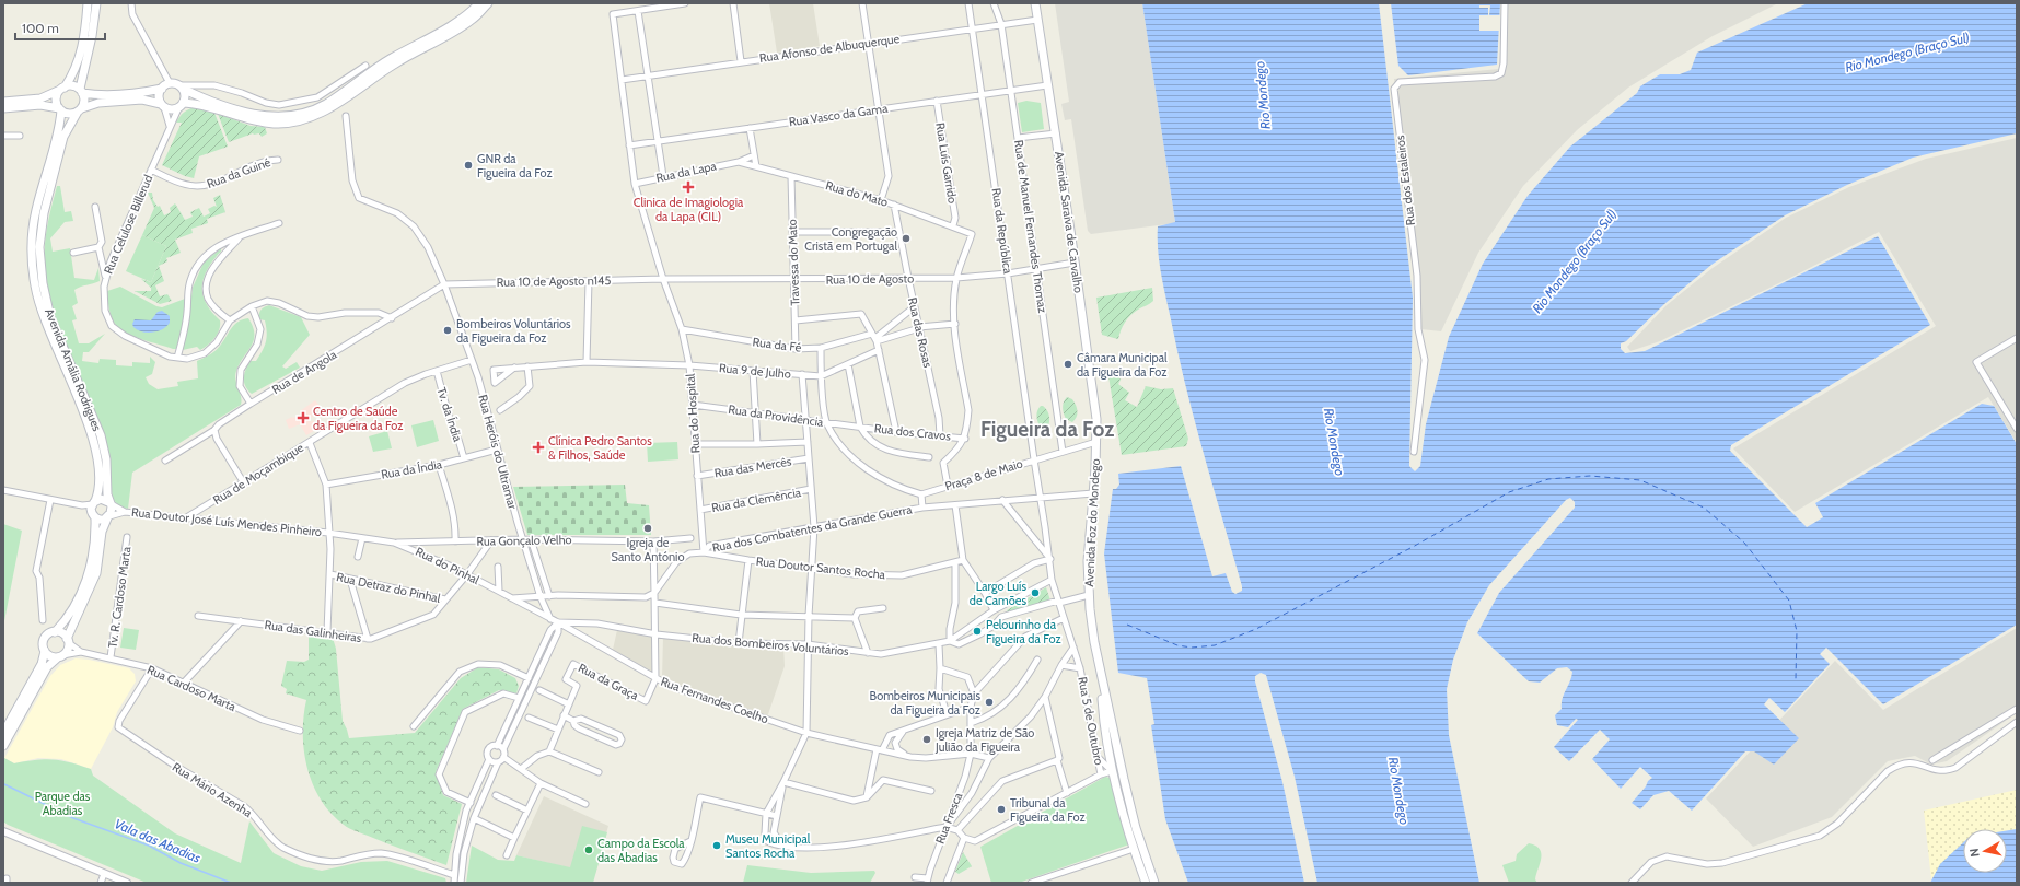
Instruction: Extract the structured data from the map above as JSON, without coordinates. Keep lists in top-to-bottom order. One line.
{"streets":{"main road":["Avenida Saraiva de Carvalho","Avenida Amália Rodrigues","Avenida Foz do Mondego"],"street":["Rua Afonso de Albuquerque","Rua Vasco da Gama","Rua Luís Garrido","Rua da Lapa","Rua da Guiné","Rua dos Estaleiros","Rua do Mato","Rua Celulose Billerud","Rua de Manuel Fernandes Thomaz","Rua da República","Travessa do Mato","Rua 10 de Agosto","Rua 10 de Agosto n145","Rua das Rosas","Rua da Fé","Rua 9 de Julho","Rua de Angola","Rua do Hospital","Tv. da Índia","Rua da Providência","Rua dos Cravos","Rua Heróis do Ultramar","Rua das Mercês","Rua da Índia","Rua de Moçambique","Praça 8 de Maio","Rua da Clemência","Rua Doutor José Luís Mendes Pinheiro","Rua dos Combatentes da Grande Guerra","Rua Gonçalo Velho","Rua do Pinhal","Rua Doutor Santos Rocha","Rua Detraz do Pinhal","Tv. R. Cardoso Marta","Rua das Galinheiras","Rua dos Bombeiros Voluntários","Rua da Graça","Rua Cardoso Marta","Rua Fernandes Coelho","Rua 5 de Outubro","Rua Mário Azenha","Rua Fresca"]},"crossings":[["Rua Afonso de Albuquerque","Avenida Saraiva de Carvalho"],["Rua Afonso de Albuquerque","Rua de Manuel Fernandes Thomaz"],["Rua Afonso de Albuquerque","Rua da República"],["Rua Afonso de Albuquerque","Rua do Hospital"],["Rua Vasco da Gama","Rua Luís Garrido"],["Rua Vasco da Gama","Avenida Saraiva de Carvalho"],["Rua Vasco da Gama","Rua de Manuel Fernandes Thomaz"],["Rua Vasco da Gama","Rua da República"],["Rua Vasco da Gama","Rua do Hospital"],["Rua Luís Garrido","Rua do Mato"],["Rua da Lapa","Rua do Mato"],["Rua da Lapa","Rua do Hospital"],["Rua da Guiné","Rua Celulose Billerud"],["Rua do Mato","Travessa do Mato"],["Rua do Mato","Rua 10 de Agosto"],["Rua do Mato","Rua das Rosas"],["Avenida Saraiva de Carvalho","Rua 10 de Agosto"],["Avenida Saraiva de Carvalho","Avenida Foz do Mondego"],["Rua Celulose Billerud","Rua de Angola"],["Rua de Manuel Fernandes Thomaz","Rua 10 de Agosto"],["Rua da República","Rua 10 de Agosto"],["Rua da República","Praça 8 de Maio"],["Travessa do Mato","Rua 10 de Agosto"],["Travessa do Mato","Rua da Fé"],["Rua 10 de Agosto","Rua 10 de Agosto n145"],["Rua 10 de Agosto","Rua das Rosas"],["Rua 10 de Agosto","Rua do Hospital"],["Rua 10 de Agosto n145","Rua de Angola"],["Rua 10 de Agosto n145","Rua do Hospital"],["Rua 10 de Agosto n145","Rua Heróis do Ultramar"],["Rua das Rosas","Rua da Fé"],["Rua das Rosas","Rua dos Cravos"],["Rua da Fé","Rua do Hospital"],["Avenida Amália Rodrigues","Rua Doutor José Luís Mendes Pinheiro"],["Rua 9 de Julho","Rua do Hospital"],["Rua de Angola","Rua Heróis do Ultramar"],["Rua do Hospital","Rua da Providência"],["Rua do Hospital","Rua das Mercês"],["Rua do Hospital","Rua da Clemência"],["Rua do Hospital","Rua dos Combatentes da Grande Guerra"],["Rua do Hospital","Rua Doutor Santos Rocha"],["Tv. da Índia","Rua da Índia"],["Tv. da Índia","Rua de Moçambique"],["Rua da Providência","Rua dos Cravos"],["Rua Heróis do Ultramar","Rua da Índia"],["Rua Heróis do Ultramar","Rua de Moçambique"],["Rua Heróis do Ultramar","Rua Gonçalo Velho"],["Rua Heróis do Ultramar","Rua do Pinhal"],["Rua de Moçambique","Rua Doutor José Luís Mendes Pinheiro"],["Praça 8 de Maio","Rua dos Combatentes da Grande Guerra"],["Praça 8 de Maio","Rua 5 de Outubro"],["Rua Doutor José Luís Mendes Pinheiro","Rua do Pinhal"],["Rua dos Combatentes da Grande Guerra","Rua Doutor Santos Rocha"],["Rua Gonçalo Velho","Rua do Pinhal"],["Rua Gonçalo Velho","Rua das Galinheiras"],["Rua do Pinhal","Rua das Galinheiras"],["Rua do Pinhal","Rua dos Bombeiros Voluntários"],["Rua do Pinhal","Rua Fernandes Coelho"],["Rua Detraz do Pinhal","Rua das Galinheiras"],["Tv. R. Cardoso Marta","Rua Cardoso Marta"],["Rua dos Bombeiros Voluntários","Rua Fernandes Coelho"],["Rua da Graça","Rua Fernandes Coelho"],["Rua Cardoso Marta","Rua Mário Azenha"],["Rua Fernandes Coelho","Rua Fresca"]],"districts":["Figueira da Foz"],"water":["Rio Mondego (Braço Sul)","Rio Mondego","Vala das Abadias"],"parks":["Parque das Abadias"],"places":{"other":["GNR da Figueira da Foz","Congregação Cristã em Portugal","Bombeiros Voluntários da Figueira da Foz","Câmara Municipal da Figueira da Foz","Igreja de Santo António","Largo Luís de Camões","Pelourinho da Figueira da Foz","Bombeiros Municipais da Figueira da Foz","Igreja Matriz de São Julião da Figueira","Tribunal da Figueira da Foz","Museu Municipal Santos Rocha","Campo da Escola das Abadias"],"health":["Clinica de Imagiologia da Lapa (CIL)","Centro de Saúde da Figueira da Foz","Clínica Pedro Santos & Filhos, Saúde"]},"scale_bar":"100 m","north":"left"}
